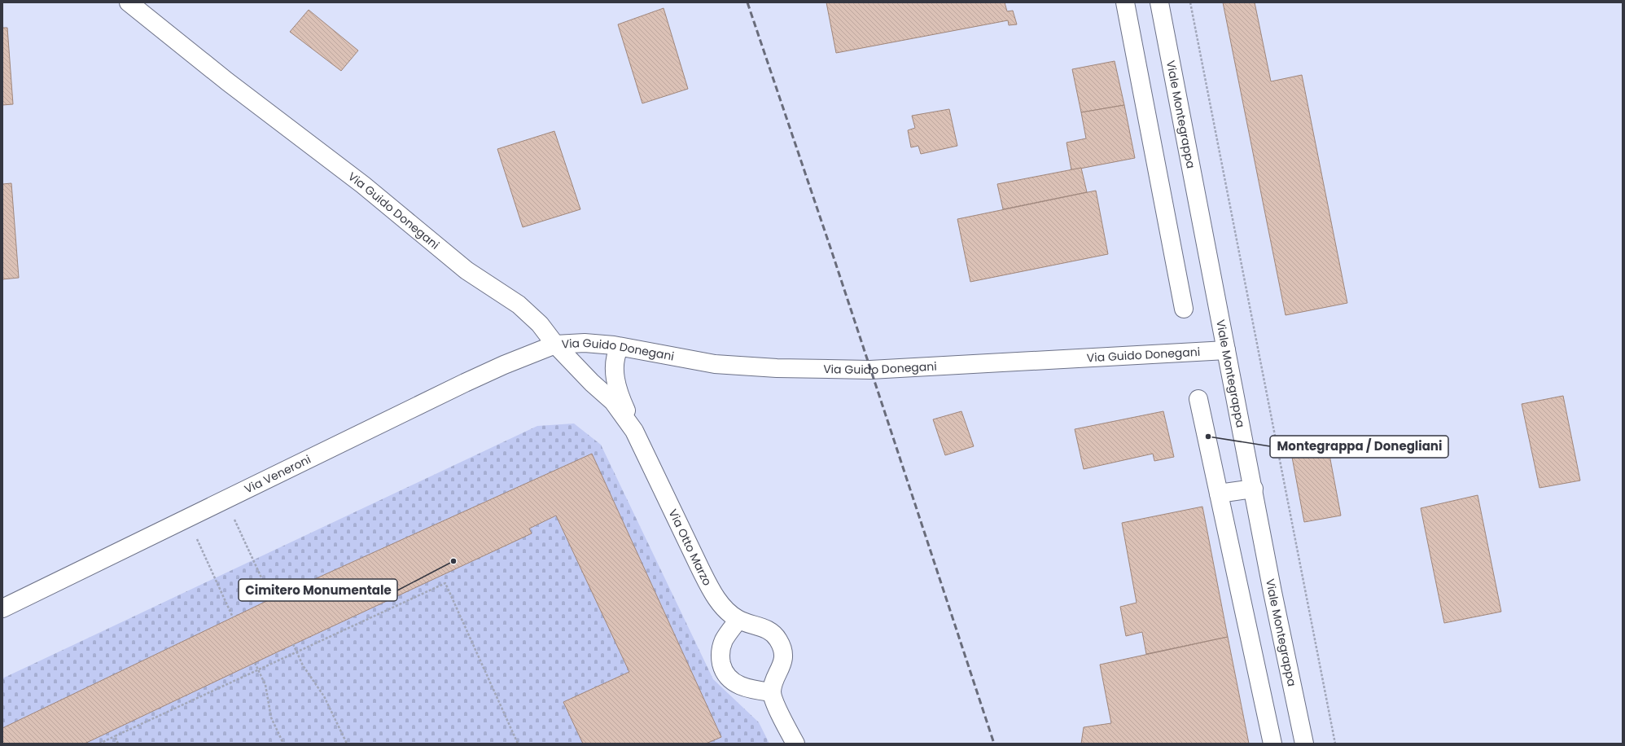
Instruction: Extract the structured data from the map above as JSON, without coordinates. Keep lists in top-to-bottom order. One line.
{"streets":{"street":["Viale Montegrappa","Via Guido Donegani","Via Veneroni","Via Otto Marzo"]},"crossings":[["Viale Montegrappa","Via Guido Donegani"],["Via Guido Donegani","Via Veneroni"],["Via Guido Donegani","Via Otto Marzo"],["Via Veneroni","Via Otto Marzo"]],"places":["Montegrappa / Donegliani","Cimitero Monumentale"]}
